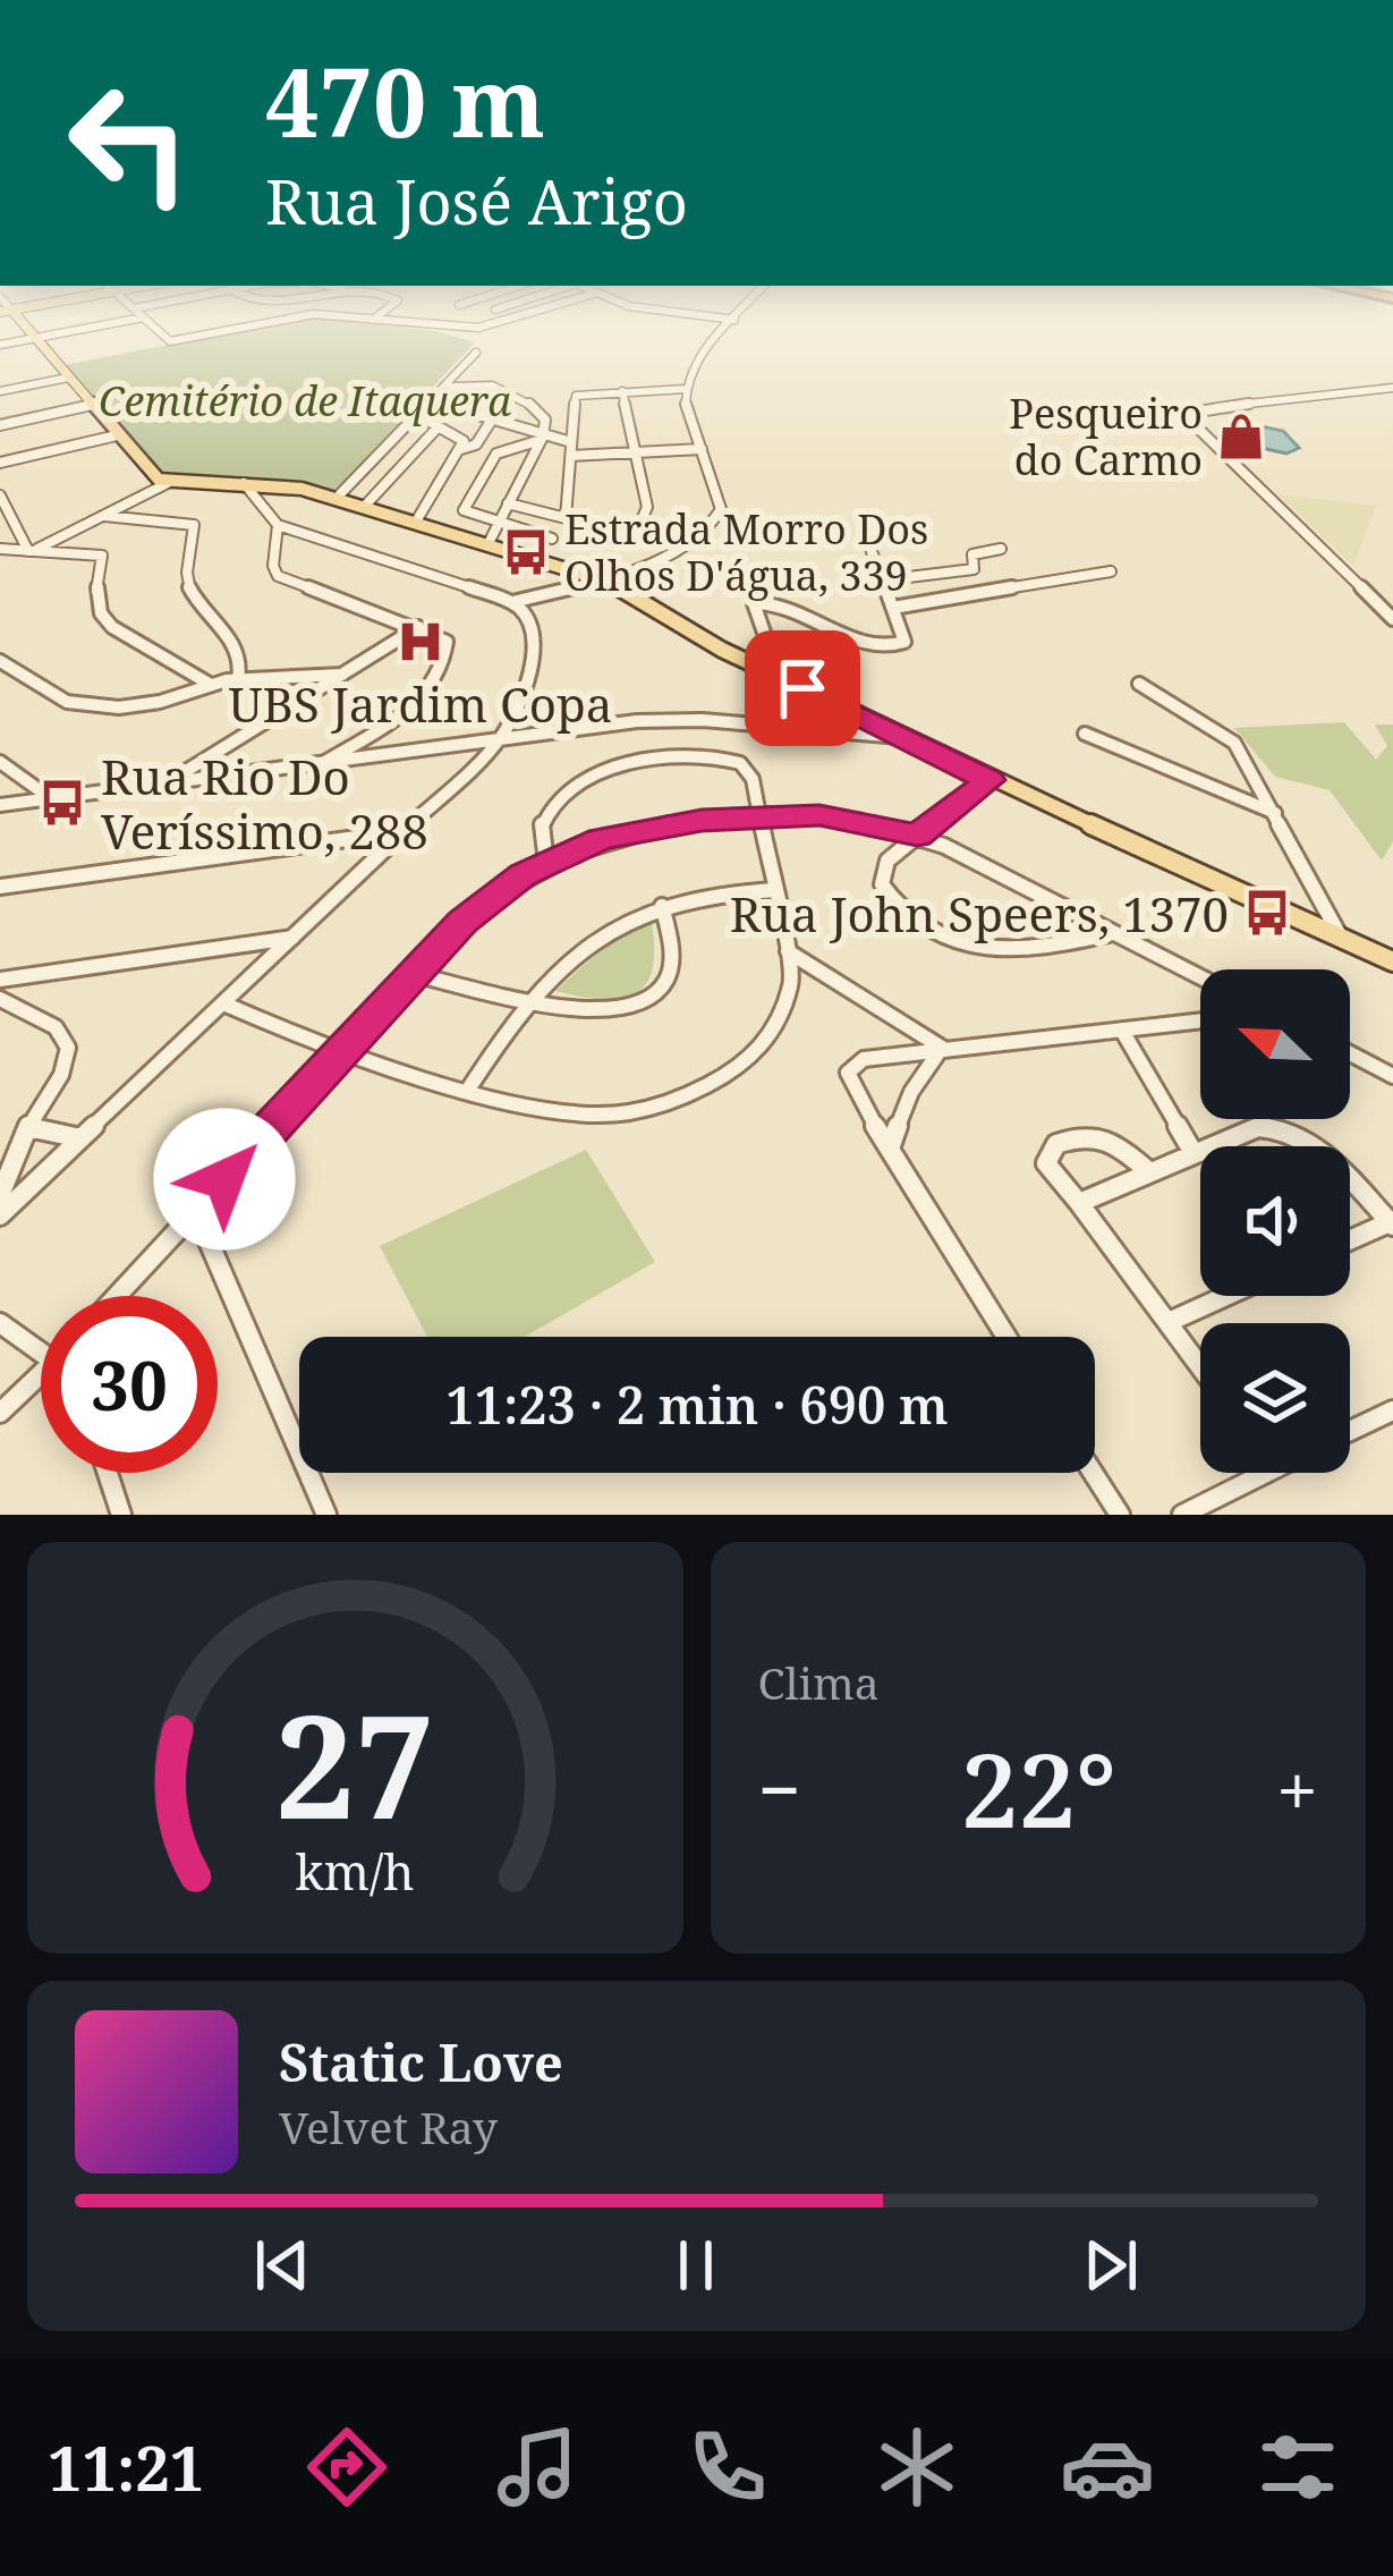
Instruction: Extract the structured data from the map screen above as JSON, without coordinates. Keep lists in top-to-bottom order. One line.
{"parks":["Cemitério de Itaquera"],"places":{"shop":["Pesqueiro do Carmo"],"bus stop":["Estrada Morro Dos Olhos D'água, 339","Rua Rio Do Veríssimo, 288","Rua John Speers, 1370"],"hospital":["UBS Jardim Copa"]},"north":"top left","page":{"turn":["470 m","Rua José Arigo"],"limit":"30","trip":"11:23 · 2 min · 690 m","tile":"Clima","heat":["−","22°","+"],"song":["Static Love","Velvet Ray"],"tabs":"11:21","gauge":["27","km/h"]}}
